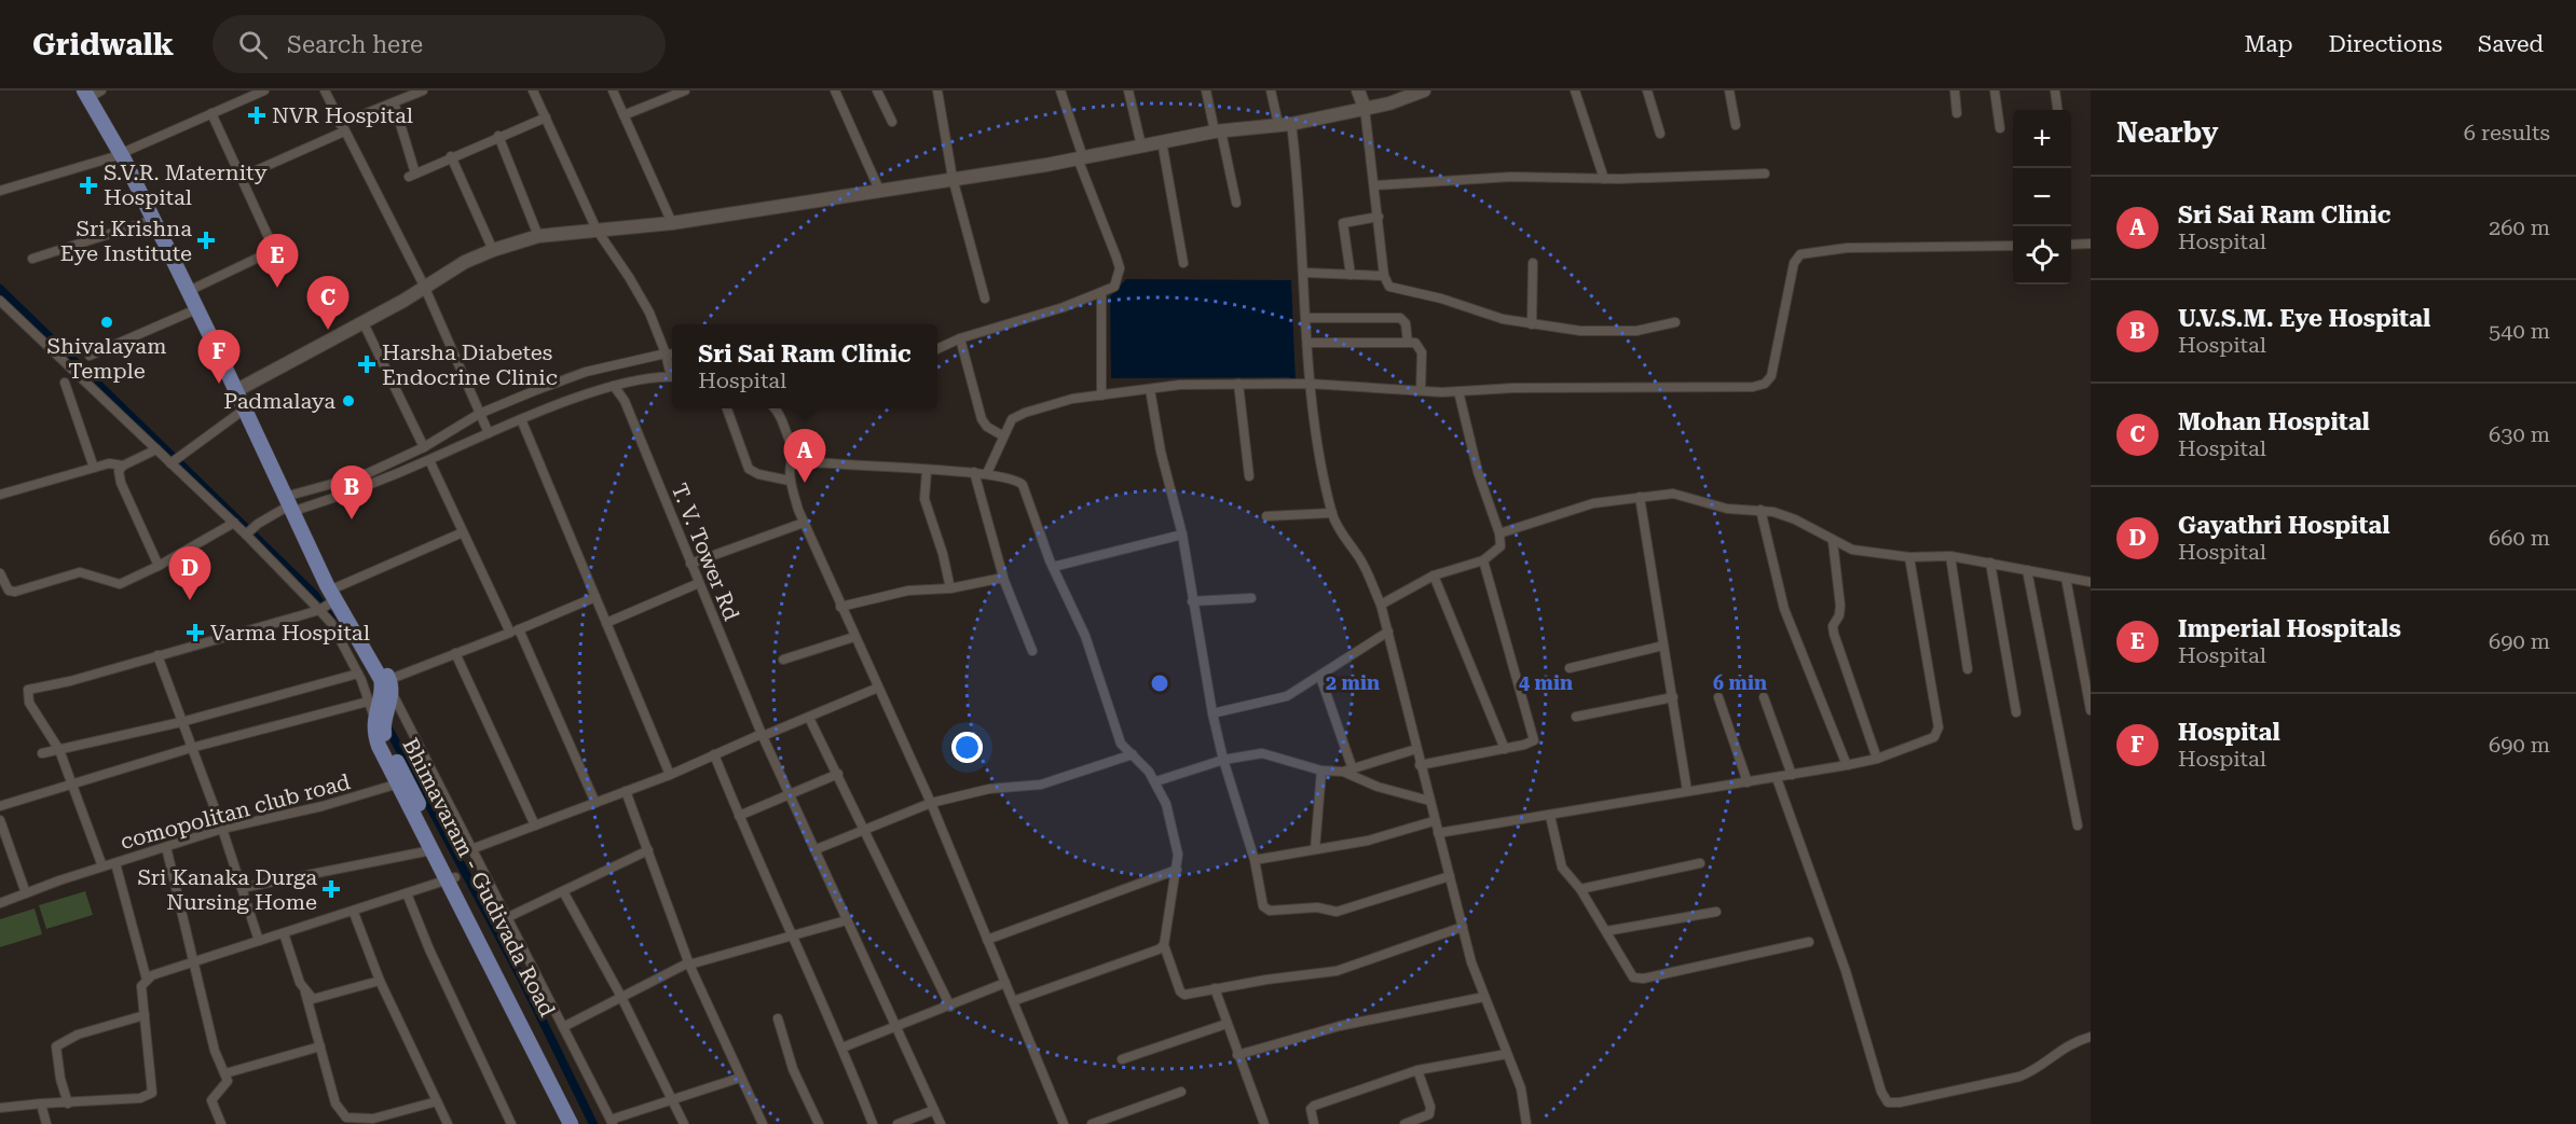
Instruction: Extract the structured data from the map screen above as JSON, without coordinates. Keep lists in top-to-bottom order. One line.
{"streets":{"main road":["Bhimavaram - Gudivada Road"],"street":["T. V. Tower Rd","comopolitan club road"]},"crossings":[["comopolitan club road","Bhimavaram - Gudivada Road"]],"places":{"health":["NVR Hospital","S.V.R. Maternity Hospital","Sri Krishna Eye Institute","Harsha Diabetes Endocrine Clinic","Varma Hospital","Sri Kanaka Durga Nursing Home"],"other":["Shivalayam Temple","Padmalaya"]},"page":{"header":"Gridwalk","search":"Search here","nav":["Map","Directions","Saved"],"heading":["Nearby","6 results"],"map_buttons":["+","−"],"list":[{"mark":"A","name":"Sri Sai Ram Clinic","note":"Hospital","value":"260 m"},{"mark":"B","name":"U.V.S.M. Eye Hospital","note":"Hospital","value":"540 m"},{"mark":"C","name":"Mohan Hospital","note":"Hospital","value":"630 m"},{"mark":"D","name":"Gayathri Hospital","note":"Hospital","value":"660 m"},{"mark":"E","name":"Imperial Hospitals","note":"Hospital","value":"690 m"},{"mark":"F","name":"Hospital","note":"Hospital","value":"690 m"}],"pins":["E","C","F","A","B","D"],"popup":["Sri Sai Ram Clinic","Hospital"]},"rings":["2 min","4 min","6 min"]}
